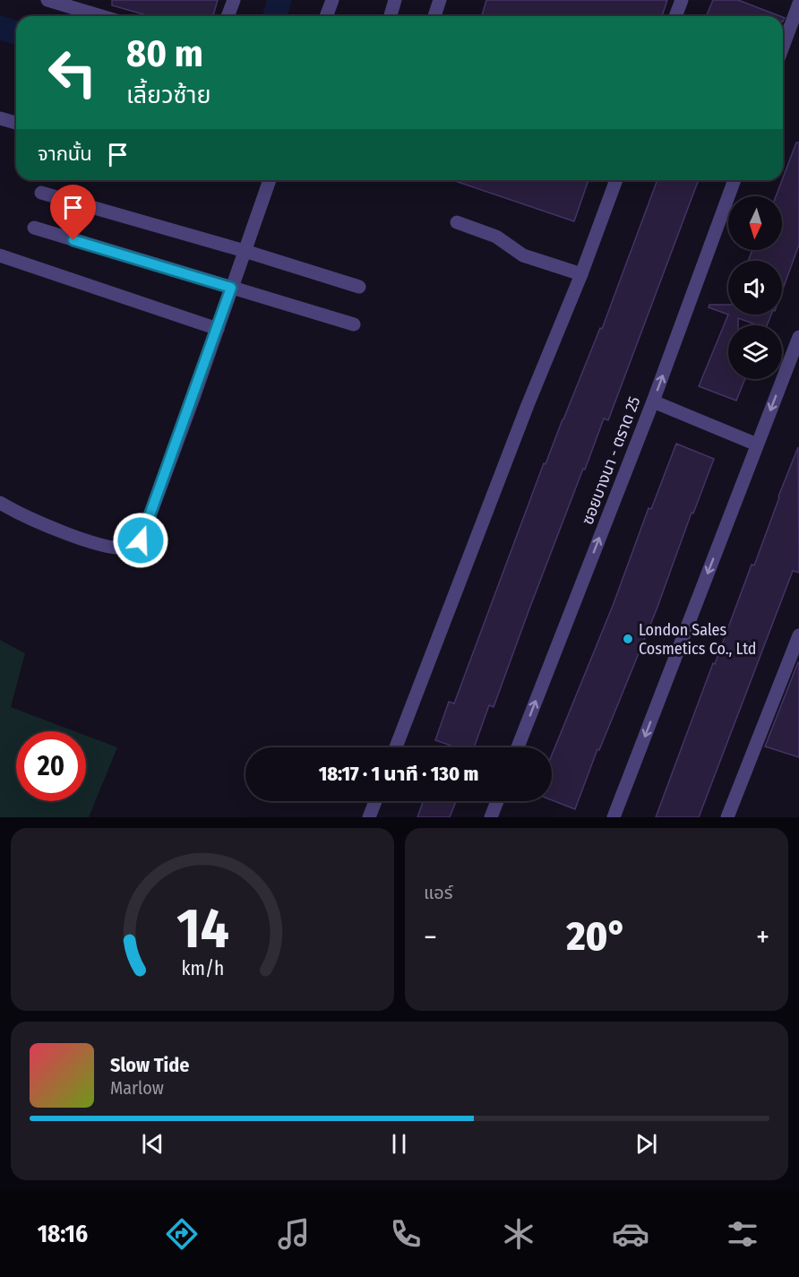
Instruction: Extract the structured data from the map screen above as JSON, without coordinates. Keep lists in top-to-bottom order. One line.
{"streets":{"street":["ซอยบางนา - ตราด 25"]},"places":["London Sales Cosmetics Co., Ltd"],"north":"bottom","page":{"turn":["80 m","เลี้ยวซ้าย"],"then":"จากนั้น","limit":"20","trip":"18:17 · 1 นาที · 130 m","tile":"แอร์","heat":["−","20°","+"],"song":["Slow Tide","Marlow"],"tabs":"18:16","gauge":["14","km/h"]}}
